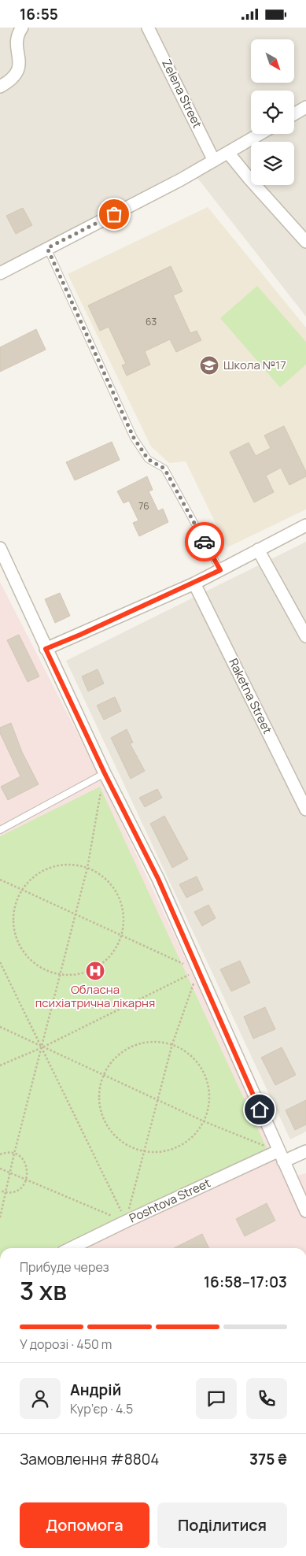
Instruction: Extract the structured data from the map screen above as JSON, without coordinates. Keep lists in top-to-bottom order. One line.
{"streets":{"street":["Zelena Street","Raketna Street","Poshtova Street"]},"places":{"school or university":["Школа №17"],"hospital":["Обласна психіатрична лікарня"]},"house_numbers":["63","76"],"north":"bottom right","page":{"status":"16:55","heading":["3 хв","Прибуде через","16:58–17:03"],"panel":["Андрій","Кур’єр · 4.5","Замовлення #8804","375 ₴"],"bar":"У дорозі · 450 m","buttons":["Допомога","Поділитися"]}}
